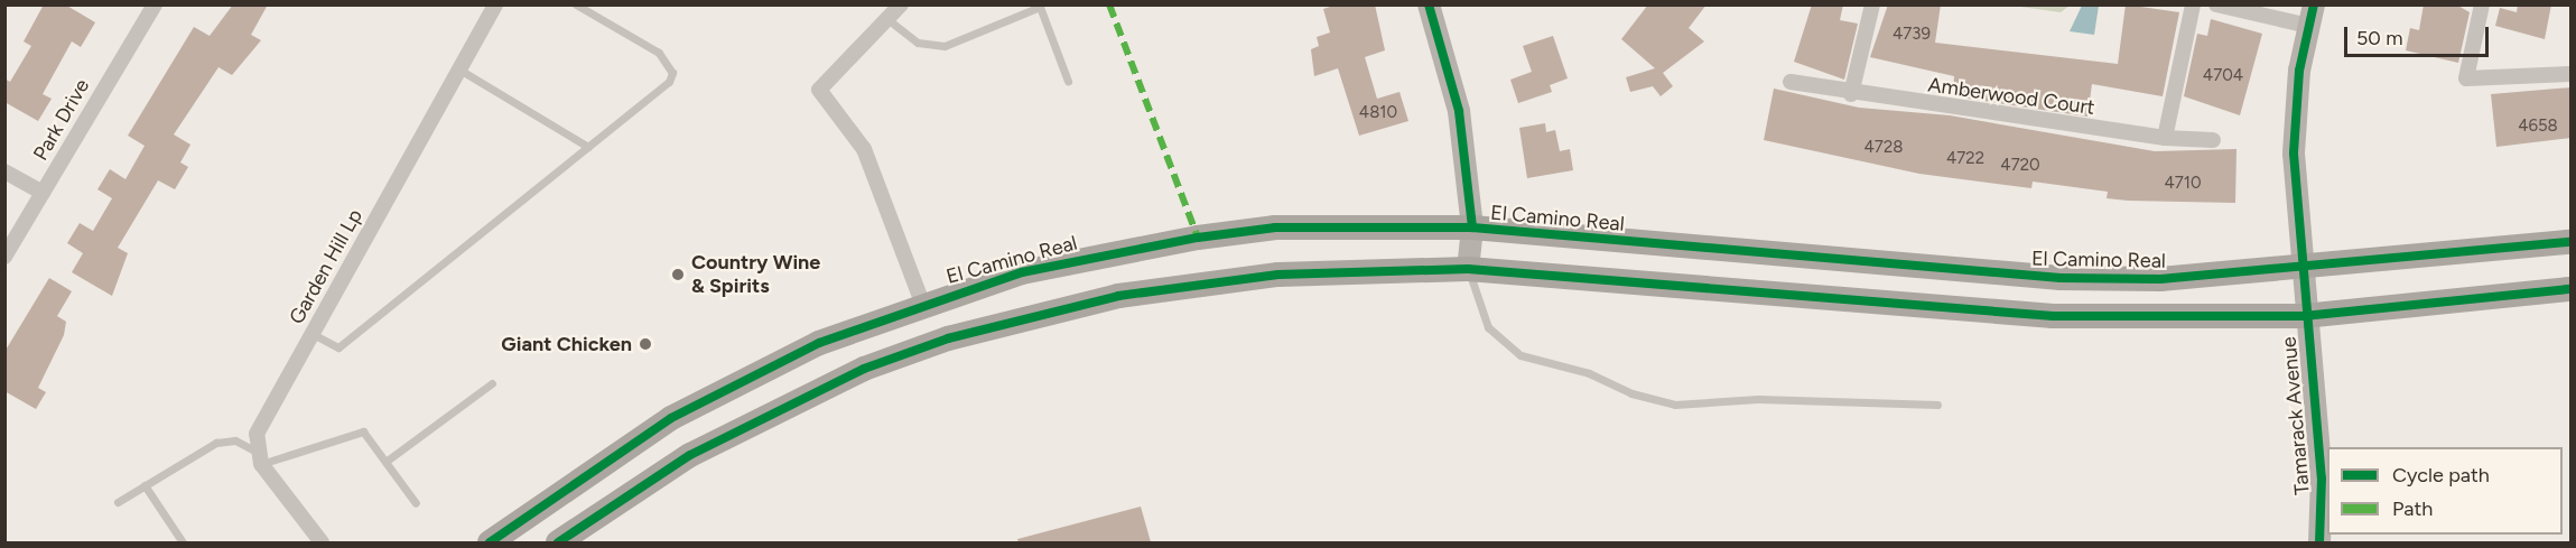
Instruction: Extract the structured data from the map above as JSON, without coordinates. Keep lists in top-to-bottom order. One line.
{"streets":{"main road":["El Camino Real","Tamarack Avenue"],"street":["Amberwood Court","Park Drive","Garden Hill Lp"]},"crossings":[["El Camino Real","Tamarack Avenue"]],"places":["Country Wine & Spirits","Giant Chicken"],"house_numbers":["4739","4704","4810","4658","4728","4722","4720","4710"],"legend":["Cycle path","Path"],"scale_bar":"50 m"}
